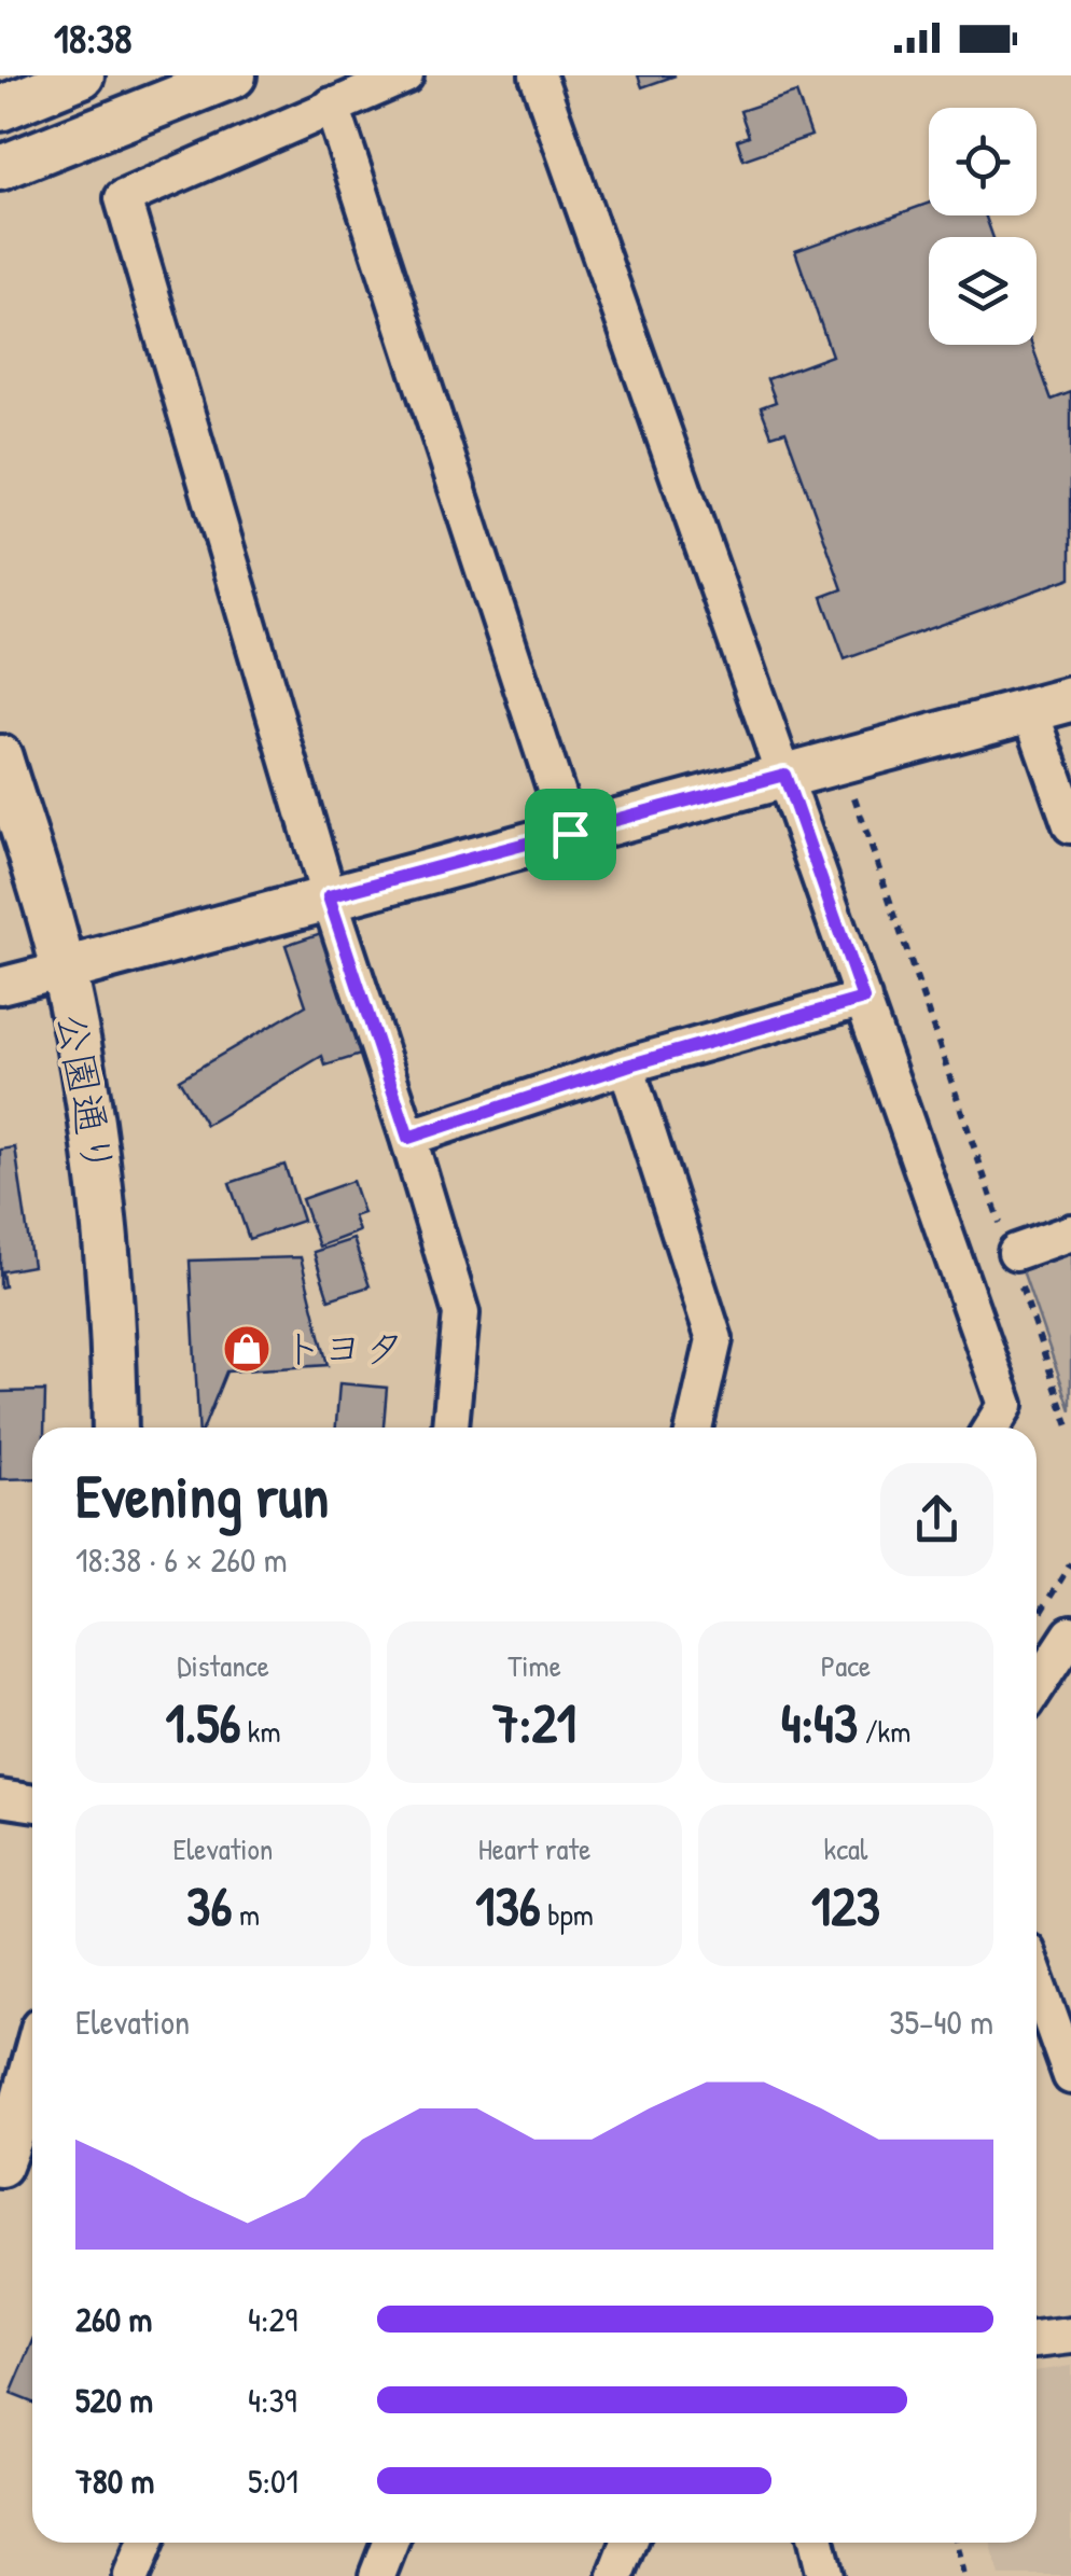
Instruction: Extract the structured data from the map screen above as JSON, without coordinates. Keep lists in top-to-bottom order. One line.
{"streets":{"street":["公園通り"]},"places":{"shop":["トヨタ"]},"page":{"status":"18:38","heading":["Evening run","18:38 · 6 × 260 m"],"stats":[["Distance","1.56 km"],["Time","7:21"],["Pace","4:43 /km"],["Elevation","36 m"],["Heart rate","136 bpm"],["kcal","123"]],"chart":["Elevation","35–40 m"],"list":[{"name":"260 m","note":"4:29"},{"name":"520 m","note":"4:39"},{"name":"780 m","note":"5:01"}]}}
